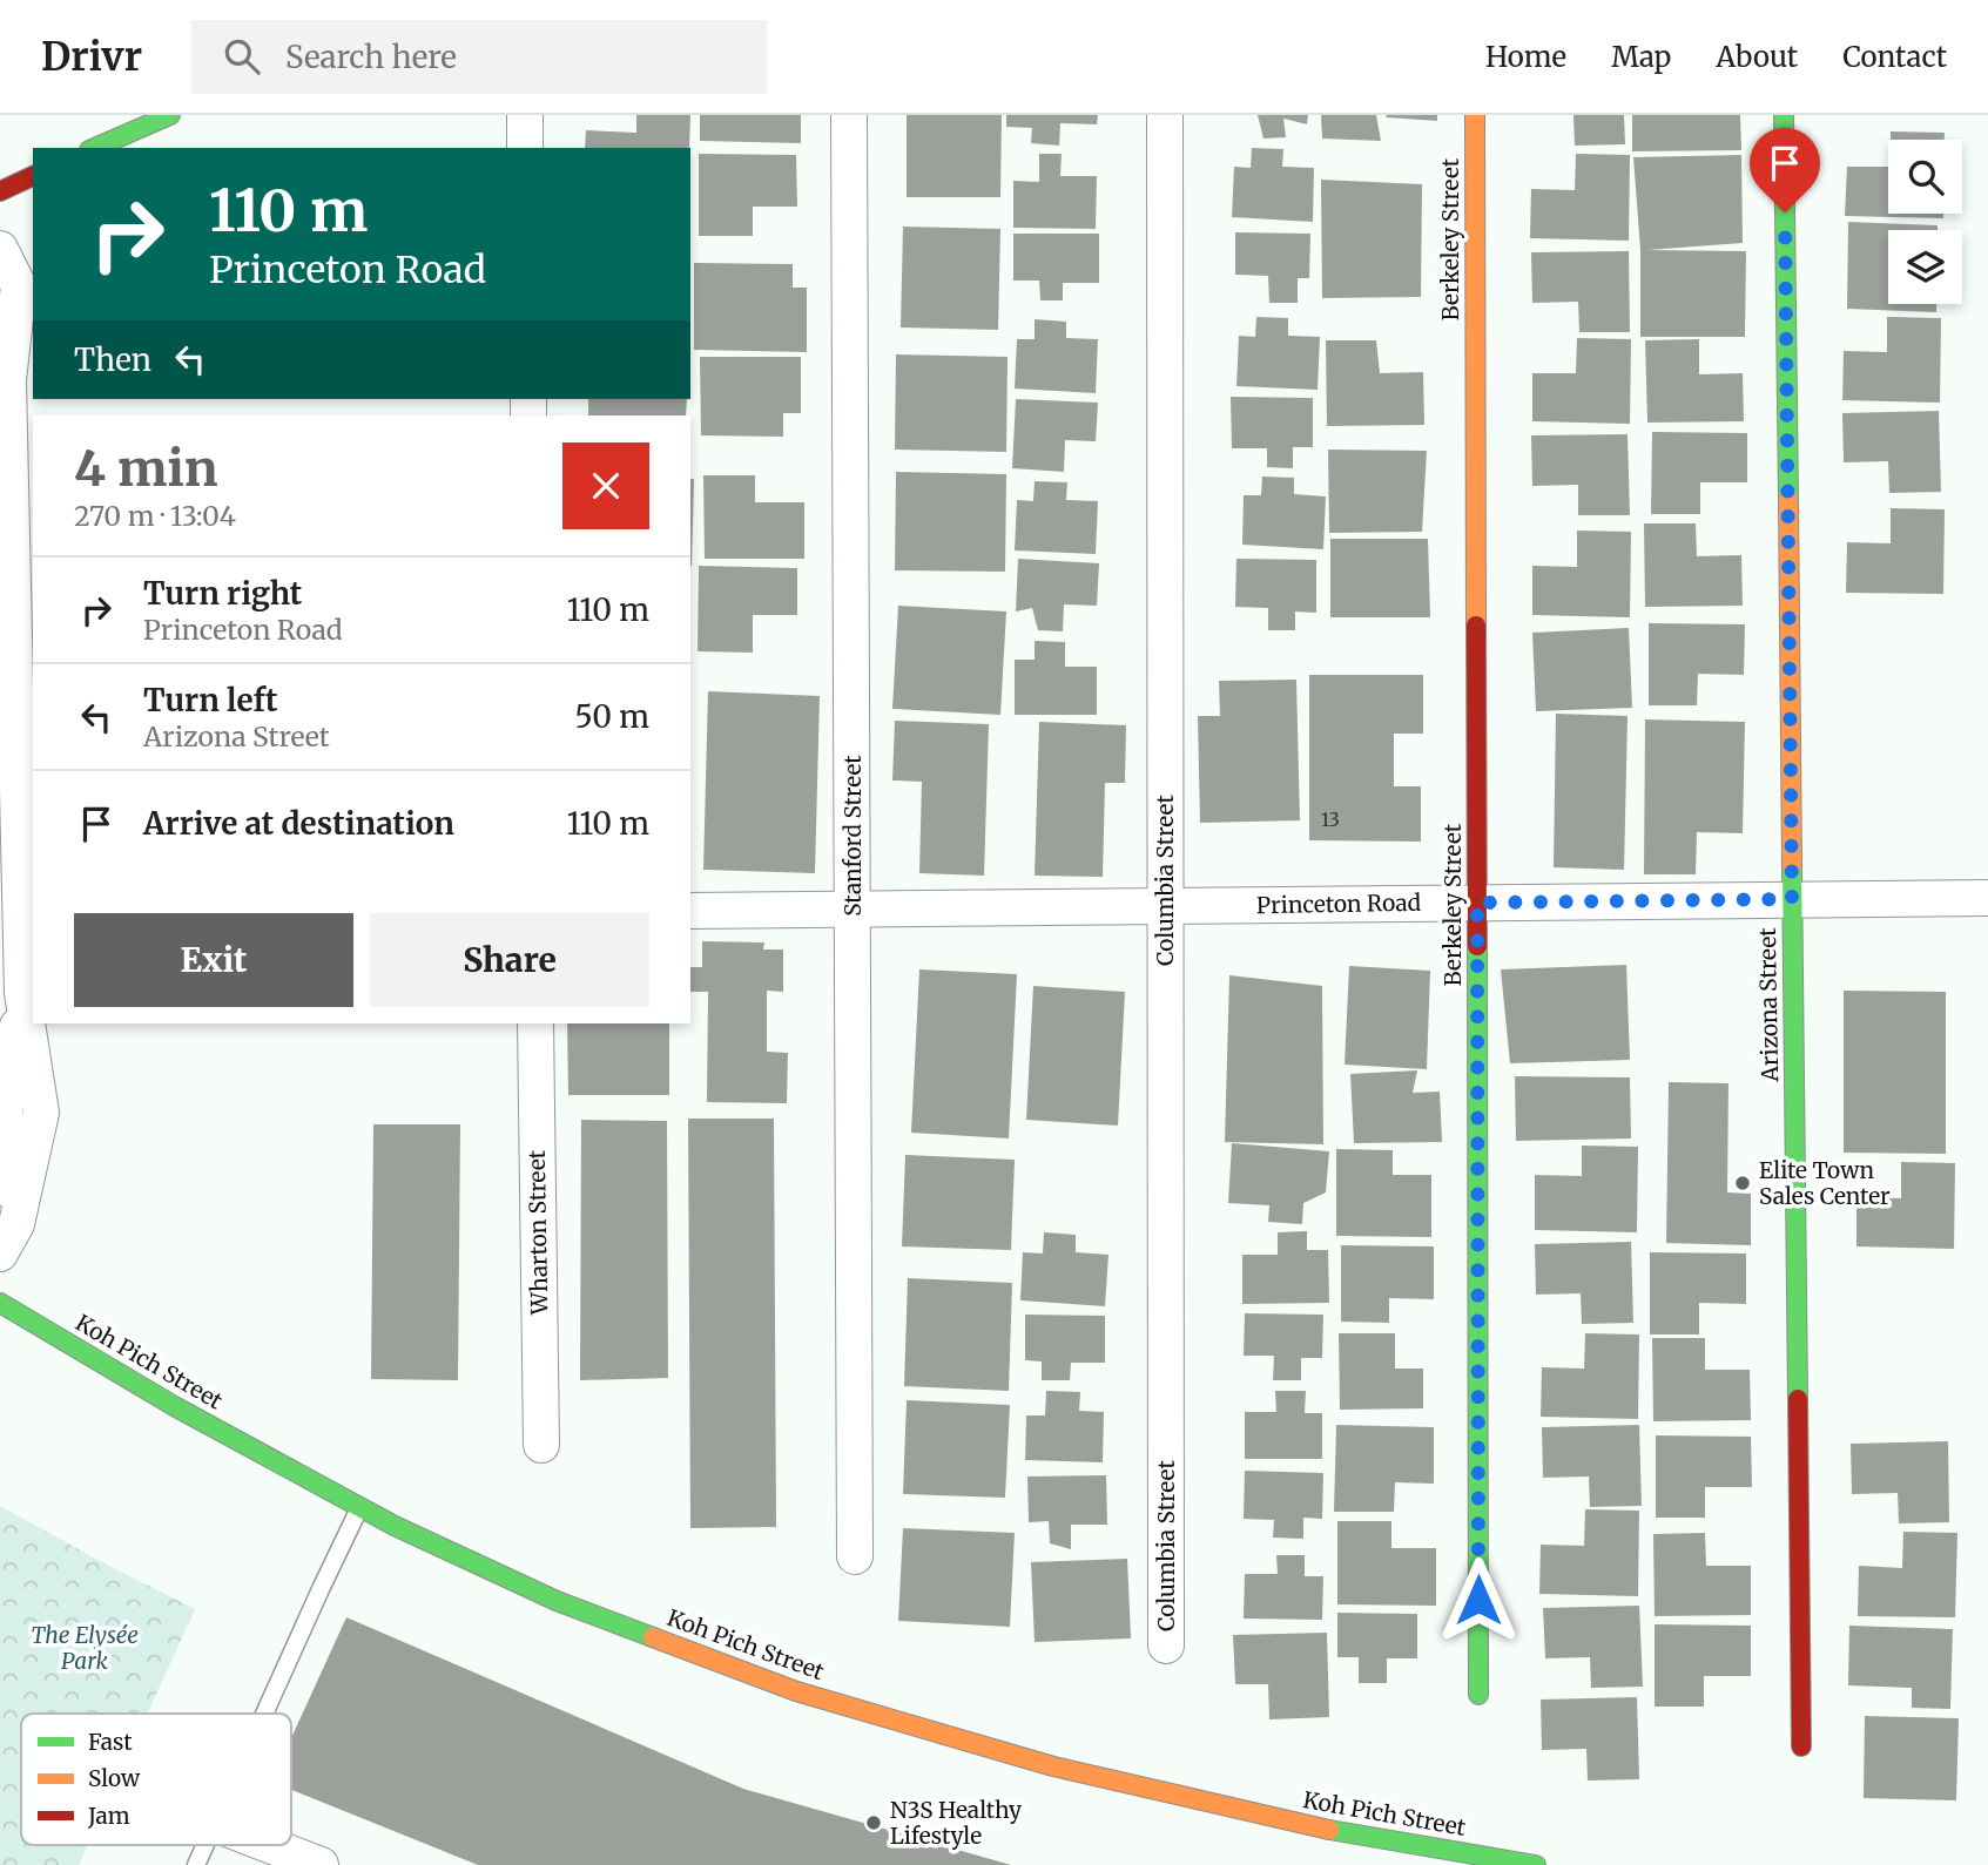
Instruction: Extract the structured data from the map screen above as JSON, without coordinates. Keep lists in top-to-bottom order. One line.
{"streets":{"street":["Berkeley Street","Stanford Street","Columbia Street","Princeton Road","Arizona Street","Wharton Street","Koh Pich Street"]},"crossings":[["Berkeley Street","Princeton Road"],["Stanford Street","Princeton Road"],["Columbia Street","Princeton Road"],["Princeton Road","Arizona Street"]],"parks":["The Elysée Park"],"places":["Elite Town Sales Center","N3S Healthy Lifestyle"],"house_numbers":["13"],"legend":["Fast","Slow","Jam"],"page":{"header":"Drivr","search":"Search here","nav":["Home","Map","About","Contact"],"turn":["110 m","Princeton Road"],"then":"Then","heading":["4 min","270 m · 13:04"],"list":[{"name":"Turn right","note":"Princeton Road","value":"110 m"},{"name":"Turn left","note":"Arizona Street","value":"50 m"},{"name":"Arrive at destination","value":"110 m"}],"buttons":["Exit","Share"]}}
